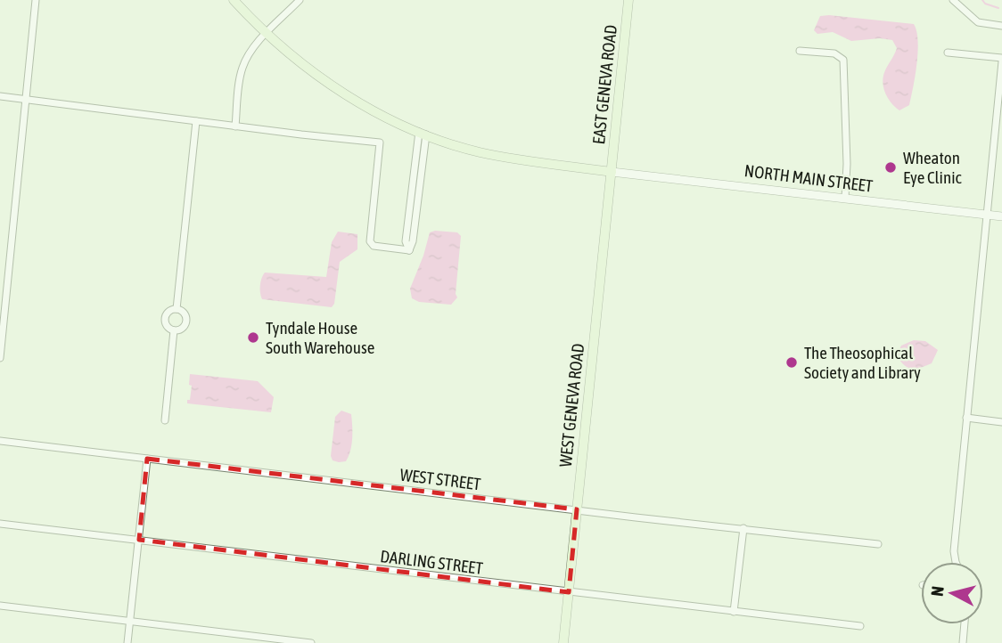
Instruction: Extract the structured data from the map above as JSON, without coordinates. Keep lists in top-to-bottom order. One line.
{"streets":{"main road":["EAST GENEVA ROAD","WEST GENEVA ROAD"],"street":["NORTH MAIN STREET","WEST STREET","DARLING STREET"]},"crossings":[["EAST GENEVA ROAD","NORTH MAIN STREET"],["EAST GENEVA ROAD","WEST GENEVA ROAD"],["NORTH MAIN STREET","WEST GENEVA ROAD"],["WEST GENEVA ROAD","WEST STREET"],["WEST GENEVA ROAD","DARLING STREET"]],"places":["Wheaton Eye Clinic","Tyndale House South Warehouse","The Theosophical Society and Library"],"north":"left"}
